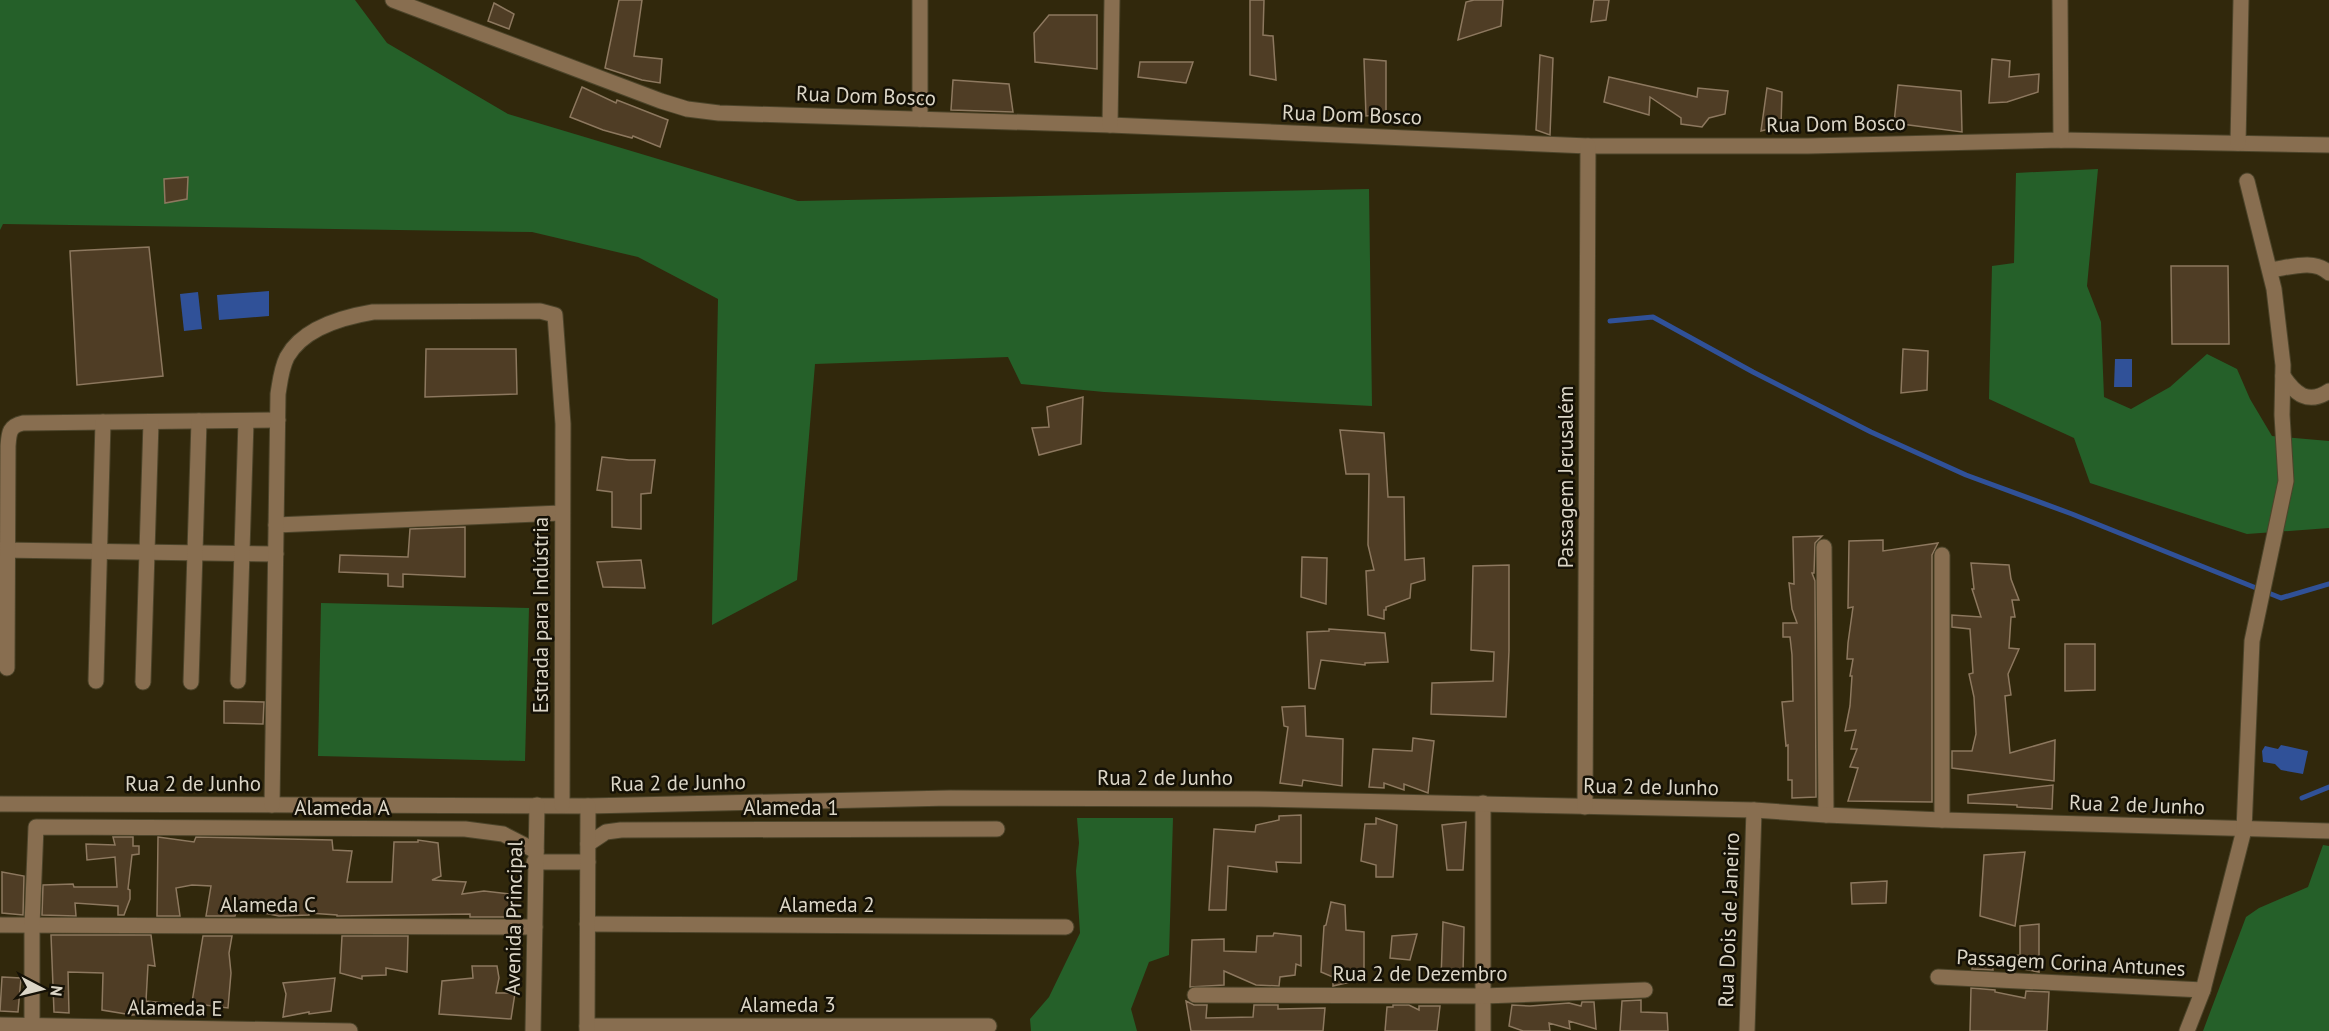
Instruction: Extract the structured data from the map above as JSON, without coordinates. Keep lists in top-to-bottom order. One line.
{"streets":{"street":["Rua Dom Bosco","Passagem Jerusalém","Estrada para Indústria","Rua 2 de Junho","Alameda A","Alameda 1","Alameda C","Alameda 2","Avenida Principal","Rua Dois de Janeiro","Passagem Corina Antunes","Rua 2 de Dezembro","Alameda 3","Alameda E"]},"crossings":[["Rua Dom Bosco","Passagem Jerusalém"],["Passagem Jerusalém","Rua 2 de Junho"],["Estrada para Indústria","Rua 2 de Junho"],["Rua 2 de Junho","Avenida Principal"],["Rua 2 de Junho","Rua Dois de Janeiro"],["Alameda A","Alameda C"],["Alameda A","Avenida Principal"],["Alameda C","Avenida Principal"]],"north":"right"}
